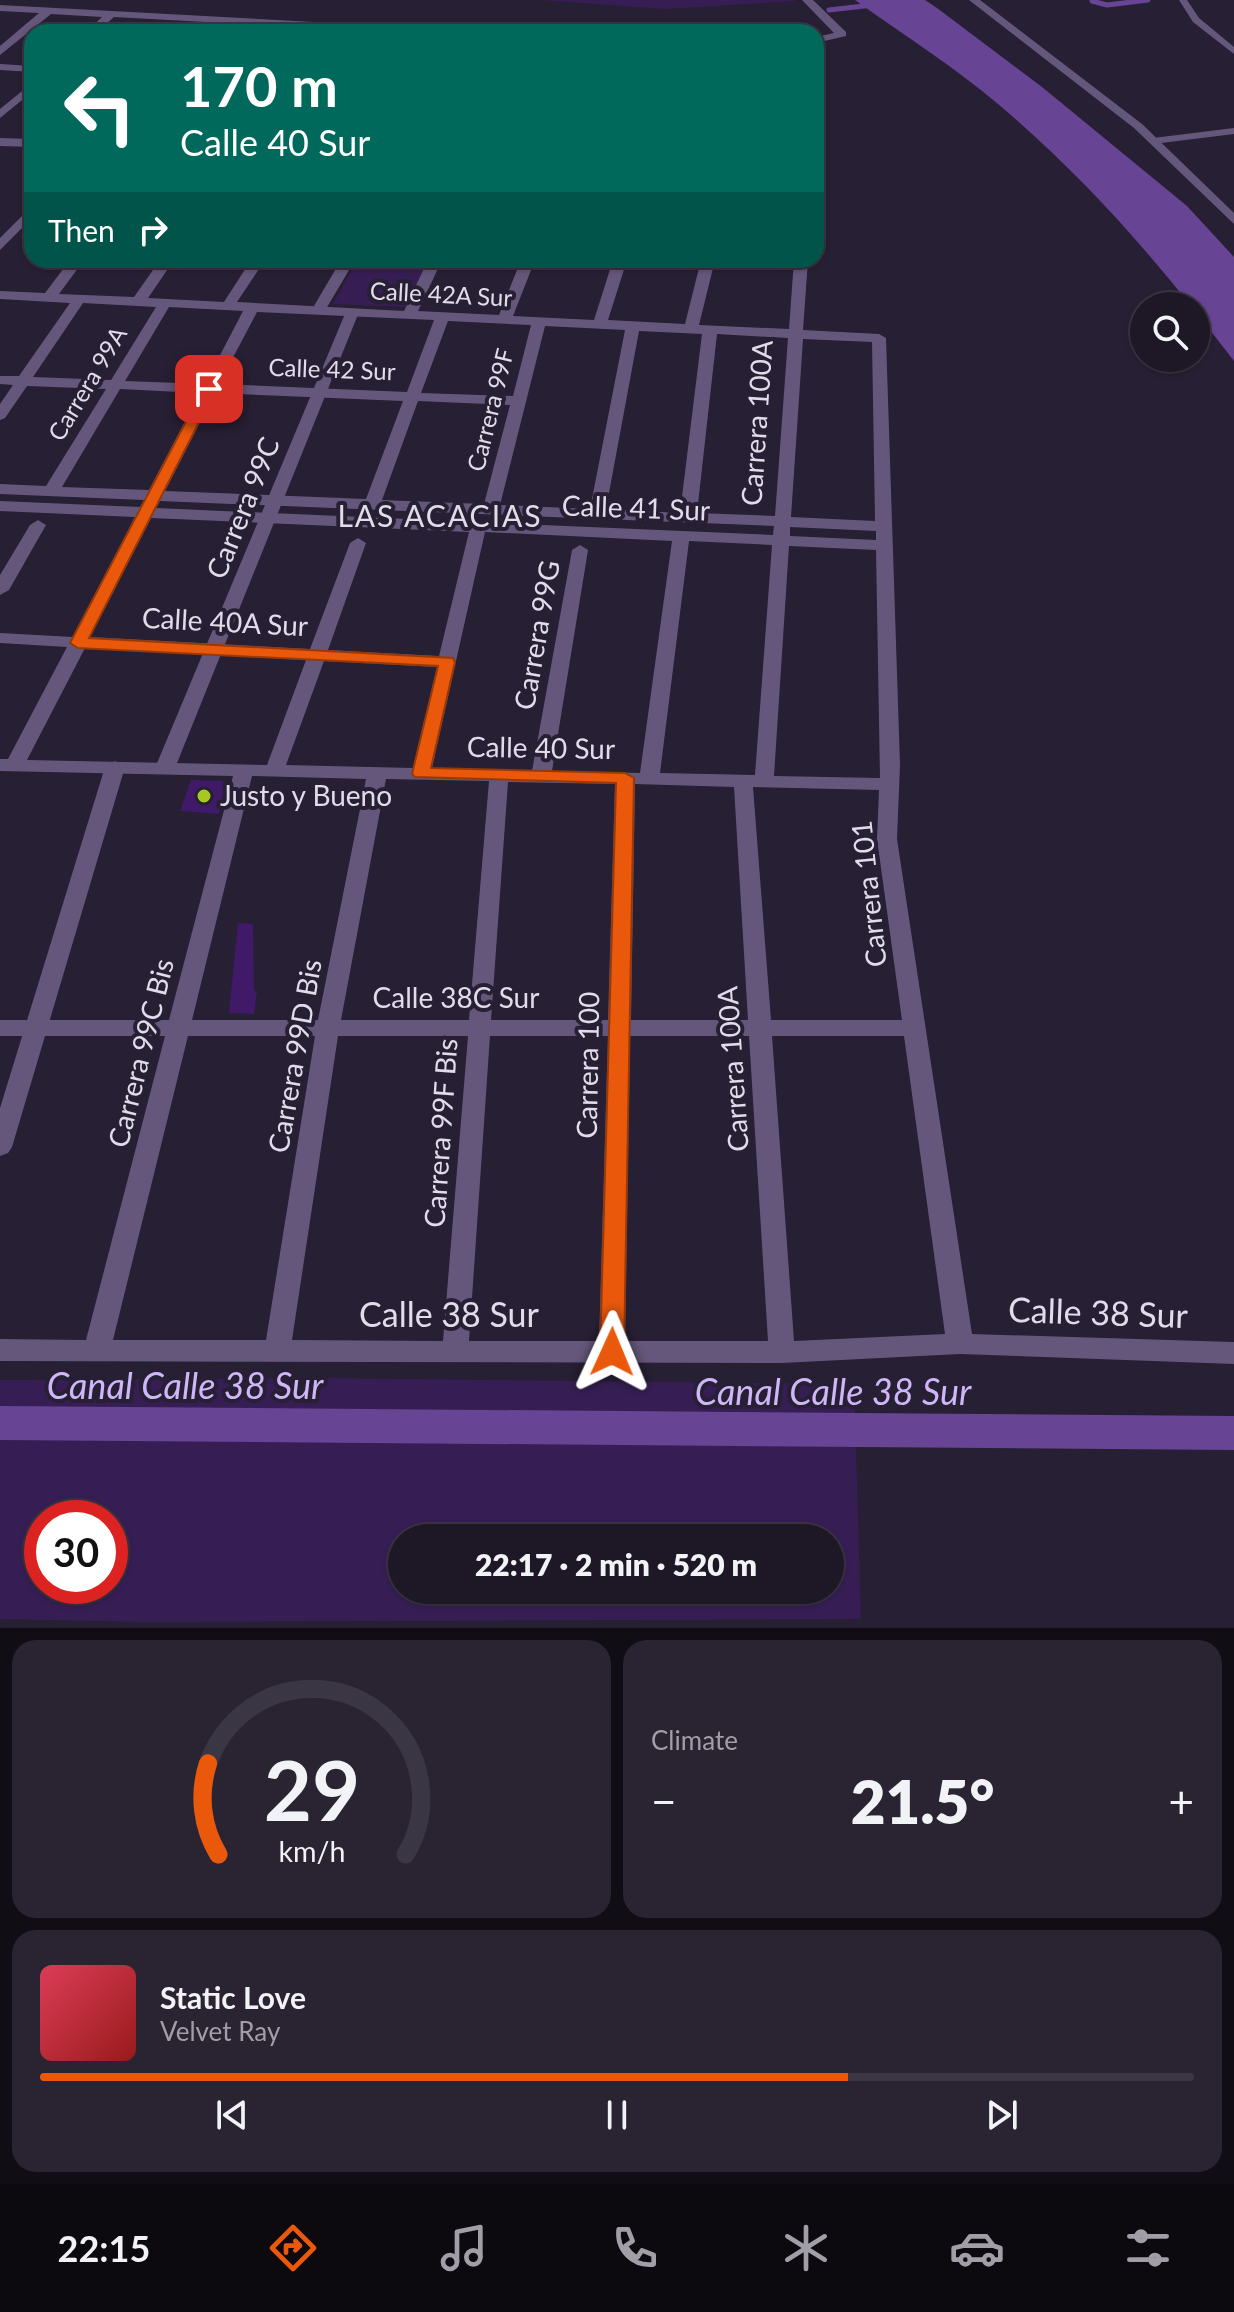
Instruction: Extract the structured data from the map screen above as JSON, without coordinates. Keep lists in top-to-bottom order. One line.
{"streets":{"street":["Calle 42A Sur","Calle 42 Sur","Carrera 99A","Carrera 99F","Carrera 100A","Carrera 99C","Calle 41 Sur","Calle 40A Sur","Carrera 99G","Calle 40 Sur","Carrera 101","Calle 38C Sur","Carrera 99C Bis","Carrera 99D Bis","Carrera 100","Carrera 99F Bis","Calle 38 Sur"]},"crossings":[["Calle 42A Sur","Carrera 99A"],["Calle 42A Sur","Carrera 99F"],["Calle 42A Sur","Carrera 100A"],["Calle 42A Sur","Carrera 99C"],["Calle 42A Sur","Carrera 101"],["Calle 42A Sur","Carrera 100"],["Calle 42 Sur","Carrera 99A"],["Calle 42 Sur","Carrera 99F"],["Calle 42 Sur","Carrera 99C"],["Carrera 99A","Calle 41 Sur"],["Carrera 99F","Calle 41 Sur"],["Carrera 100A","Calle 41 Sur"],["Carrera 100A","Calle 40 Sur"],["Carrera 100A","Calle 38C Sur"],["Carrera 100A","Calle 38 Sur"],["Carrera 99C","Calle 41 Sur"],["Carrera 99C","Calle 40A Sur"],["Carrera 99C","Calle 40 Sur"],["Calle 41 Sur","Carrera 101"],["Calle 41 Sur","Carrera 100"],["Carrera 99G","Calle 40 Sur"],["Calle 40 Sur","Carrera 101"],["Calle 40 Sur","Carrera 99C Bis"],["Calle 40 Sur","Carrera 99D Bis"],["Calle 40 Sur","Carrera 100"],["Calle 40 Sur","Carrera 99F Bis"],["Carrera 101","Calle 38C Sur"],["Carrera 101","Calle 38 Sur"],["Calle 38C Sur","Carrera 99C Bis"],["Calle 38C Sur","Carrera 99D Bis"],["Calle 38C Sur","Carrera 100"],["Calle 38C Sur","Carrera 99F Bis"],["Carrera 99C Bis","Calle 38 Sur"],["Carrera 99D Bis","Calle 38 Sur"],["Carrera 100","Calle 38 Sur"],["Carrera 99F Bis","Calle 38 Sur"]],"districts":["LAS ACACIAS"],"water":["Canal Calle 38 Sur"],"places":["Justo y Bueno"],"page":{"turn":["170 m","Calle 40 Sur"],"then":"Then","limit":"30","trip":"22:17 · 2 min · 520 m","tile":"Climate","heat":["−","21.5°","+"],"song":["Static Love","Velvet Ray"],"tabs":"22:15","gauge":["29","km/h"]}}
